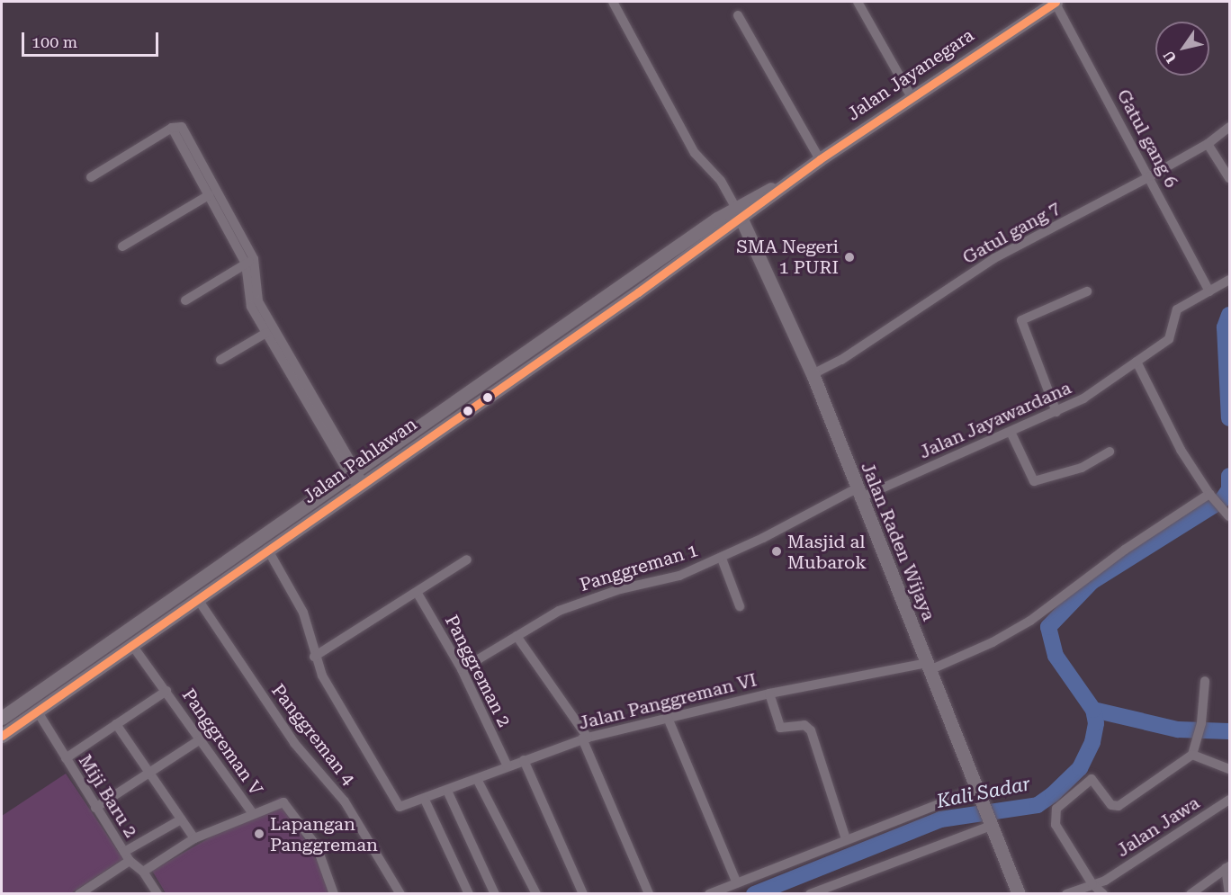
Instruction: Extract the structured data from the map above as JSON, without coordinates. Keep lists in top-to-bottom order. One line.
{"streets":{"main road":["Jalan Jayanegara","Jalan Pahlawan","Jalan Raden Wijaya"],"street":["Gatul gang 6","Gatul gang 7","Jalan Jayawardana","Panggreman 1","Panggreman 2","Jalan Panggreman VI","Panggreman 4","Panggreman V","Miji Baru 2","Jalan Jawa"]},"crossings":[["Jalan Jayanegara","Gatul gang 6"],["Jalan Jayanegara","Jalan Pahlawan"],["Jalan Jayanegara","Jalan Raden Wijaya"],["Gatul gang 6","Gatul gang 7"],["Gatul gang 6","Jalan Jayawardana"],["Gatul gang 7","Jalan Raden Wijaya"],["Jalan Jayawardana","Jalan Raden Wijaya"],["Jalan Jayawardana","Panggreman 1"],["Jalan Pahlawan","Jalan Raden Wijaya"],["Jalan Pahlawan","Panggreman 4"],["Jalan Pahlawan","Panggreman V"],["Jalan Pahlawan","Miji Baru 2"],["Jalan Raden Wijaya","Panggreman 1"],["Jalan Raden Wijaya","Jalan Panggreman VI"],["Panggreman 1","Panggreman 2"],["Panggreman 2","Jalan Panggreman VI"]],"water":["Kali Sadar"],"places":["SMA Negeri 1 PURI","Masjid al Mubarok","Lapangan Panggreman"],"scale_bar":"100 m","north":"bottom left"}
